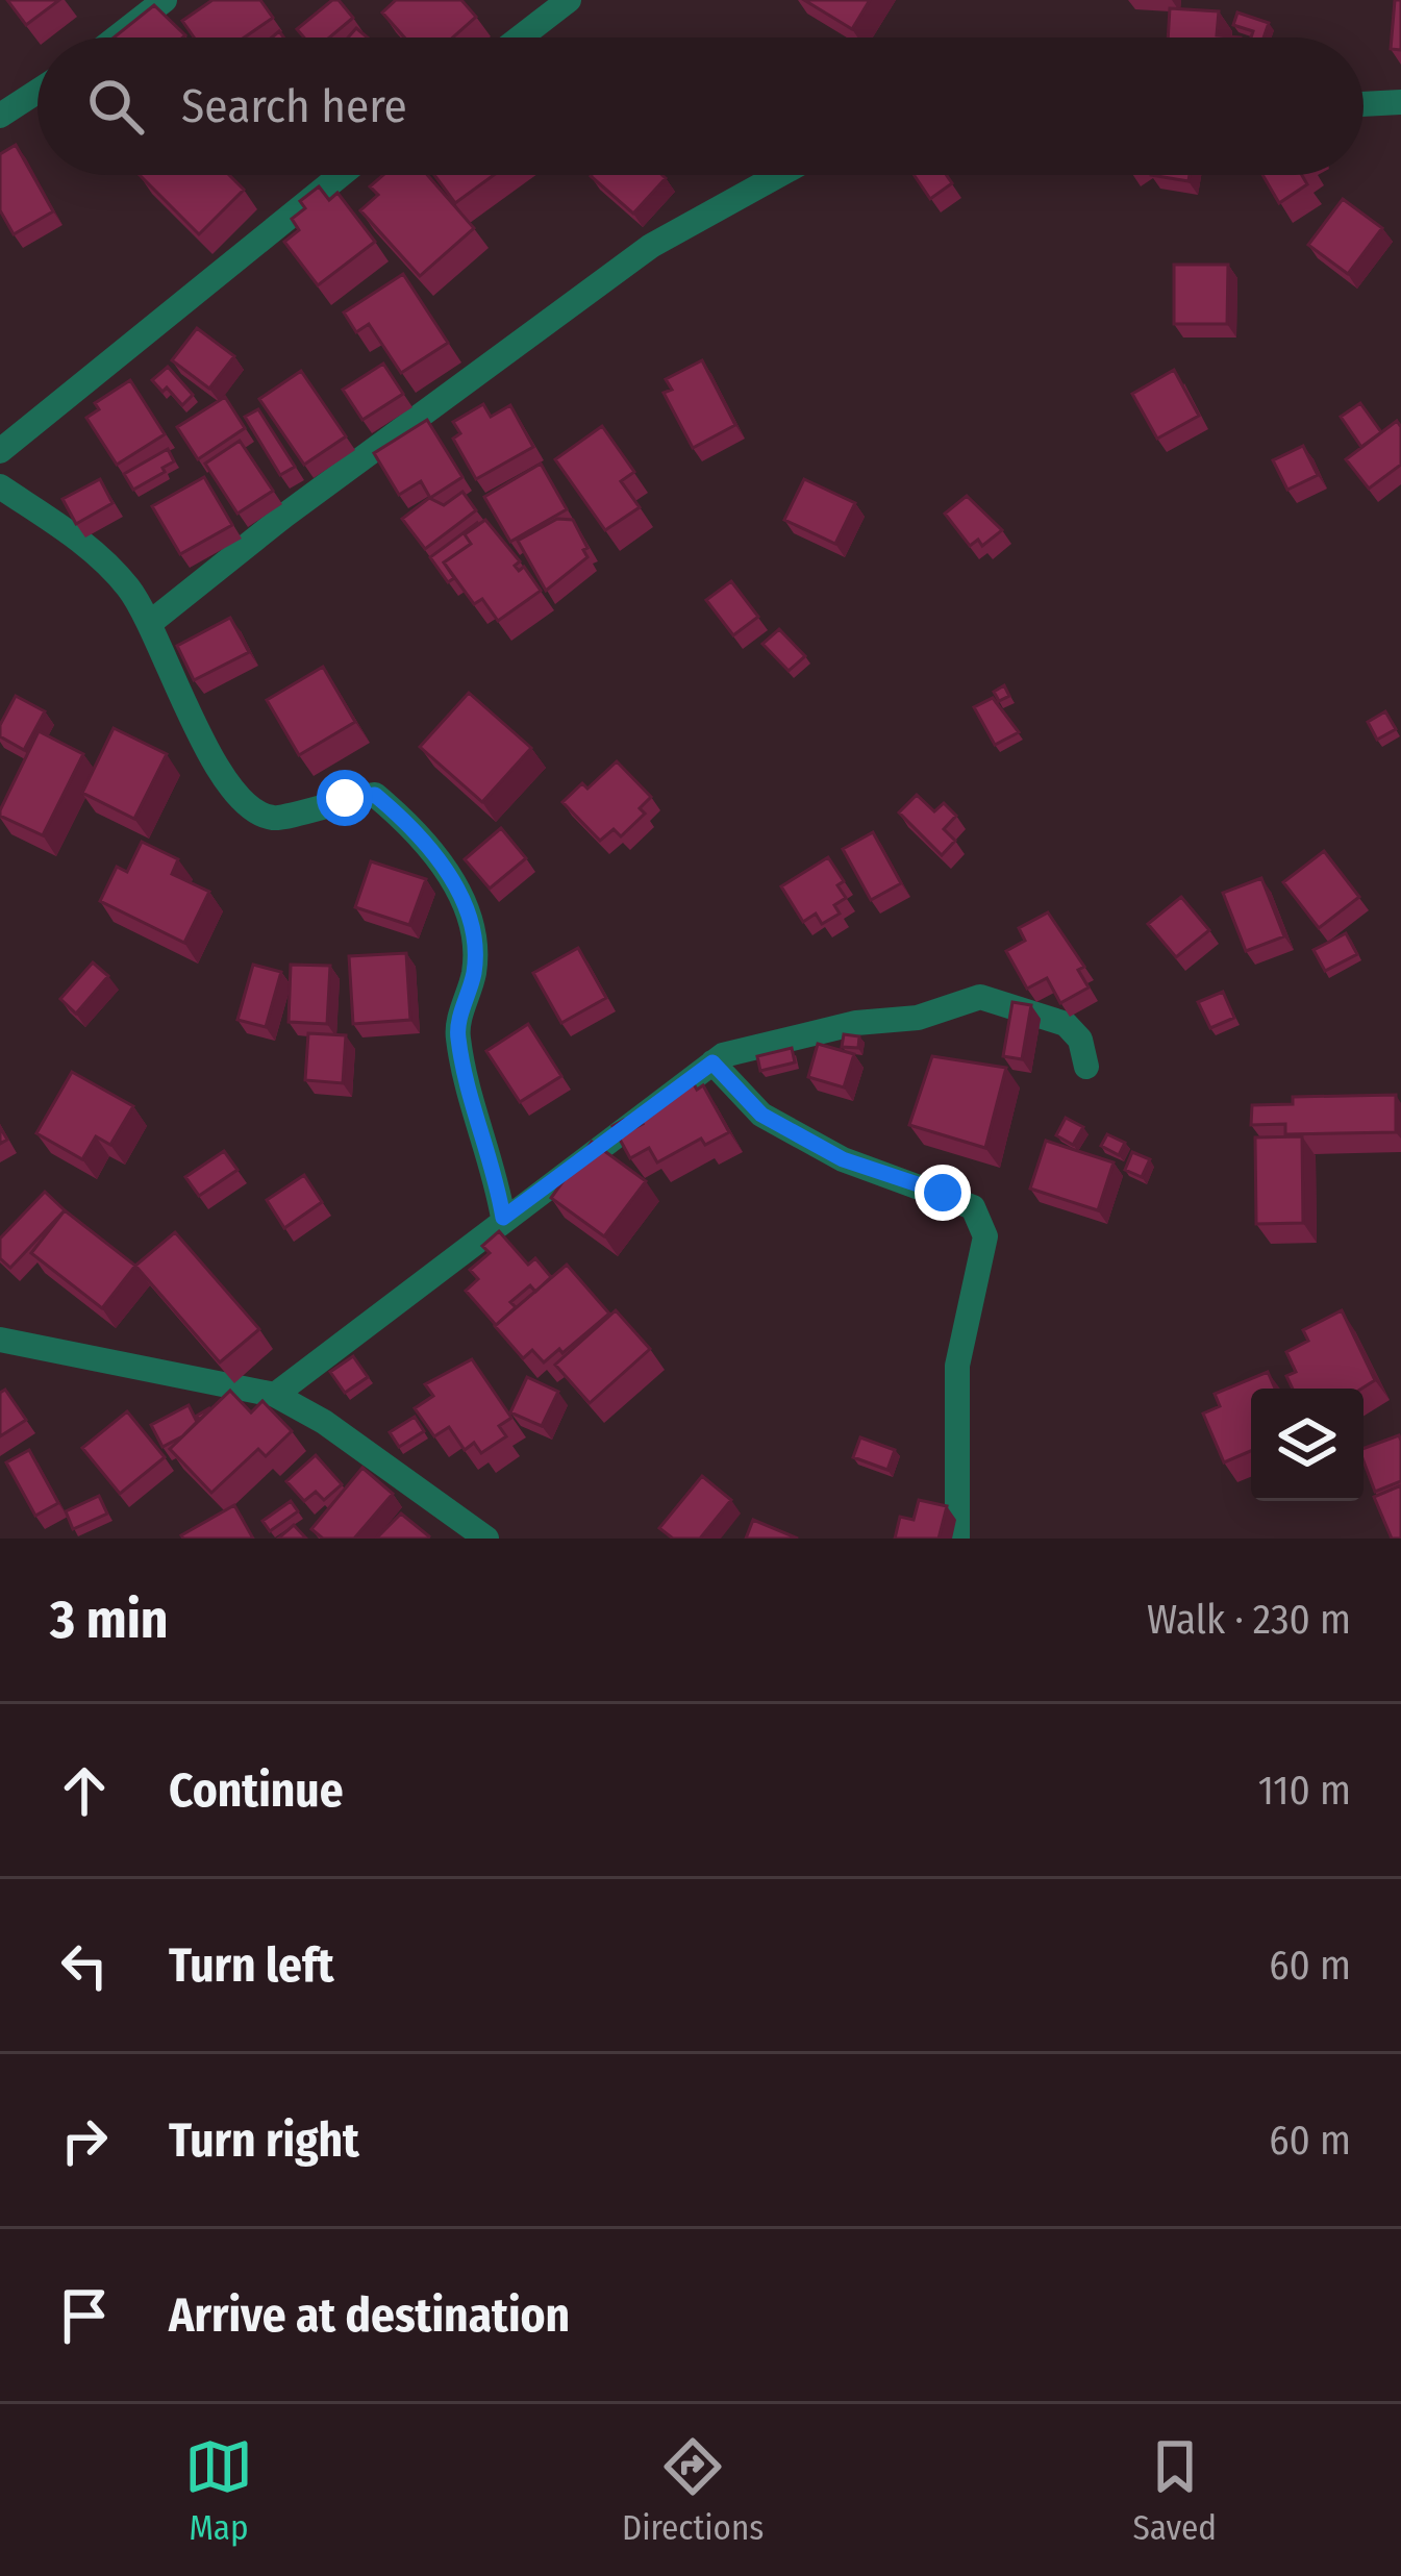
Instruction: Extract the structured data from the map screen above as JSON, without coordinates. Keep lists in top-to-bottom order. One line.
{"page":{"search":"Search here","heading":["3 min","Walk · 230 m"],"list":[["Continue","110 m"],["Turn left","60 m"],["Turn right","60 m"],"Arrive at destination"],"nav":["Map","Directions","Saved"]}}
